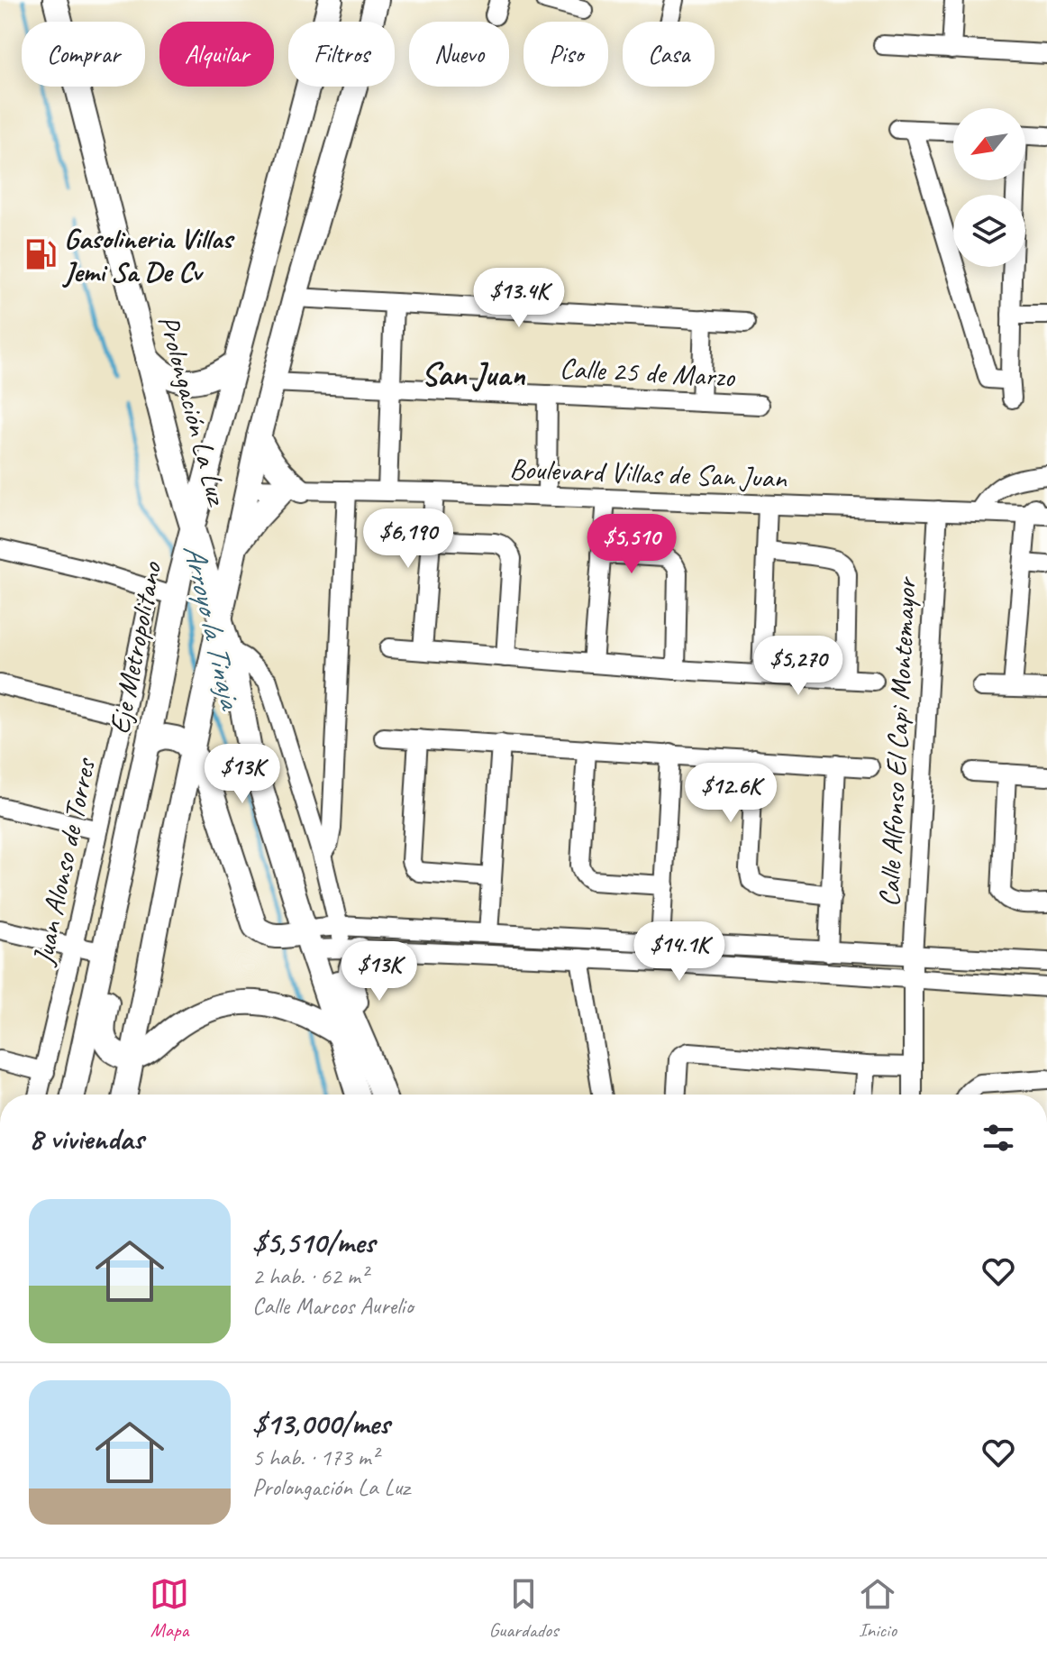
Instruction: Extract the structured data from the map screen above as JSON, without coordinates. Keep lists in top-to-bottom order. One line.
{"streets":{"main road":["Prolongación La Luz","Eje Metropolitano"],"street":["Calle 25 de Marzo","Boulevard Villas de San Juan","Calle Alfonso El Capi Montemayor","Juan Alonso de Torres"]},"crossings":[["Prolongación La Luz","Eje Metropolitano"],["Boulevard Villas de San Juan","Calle Alfonso El Capi Montemayor"]],"districts":["San Juan"],"water":["Arroyo la Tinaja"],"places":{"fuel station":["Gasolineria Villas Jemi Sa De Cv"]},"north":"bottom left","page":{"chip":["Comprar","Alquilar","Filtros","Nuevo","Piso","Casa"],"price":["$13.4K","$6,190","$5,510","$5,270","$13K","$12.6K","$14.1K","$13K"],"heading":"8 viviendas","list":[{"name":"$5,510/mes","note":"2 hab. · 62 m² · Calle Marcos Aurelio"},{"name":"$13,000/mes","note":"5 hab. · 173 m² · Prolongación La Luz"}],"tabs":["Mapa","Guardados","Inicio"]}}
